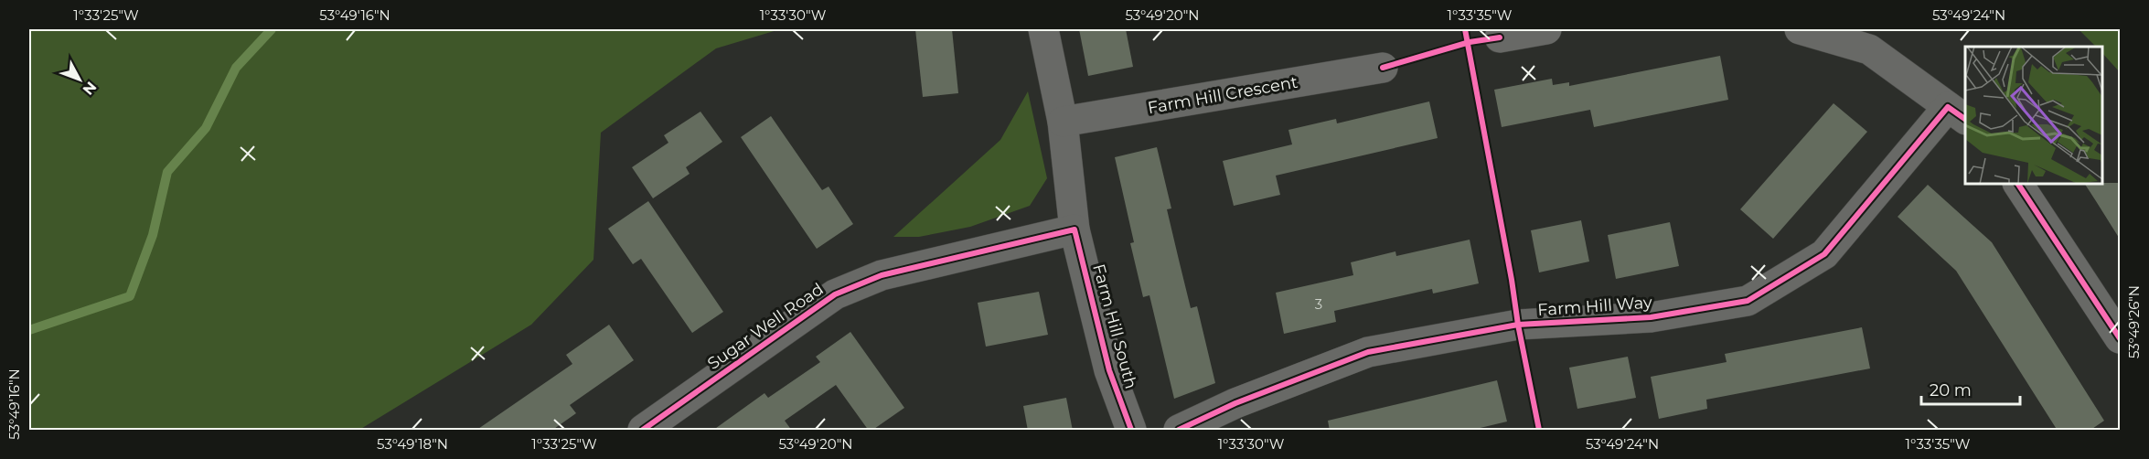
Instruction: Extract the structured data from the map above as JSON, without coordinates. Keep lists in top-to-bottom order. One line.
{"streets":{"street":["Farm Hill Crescent","Farm Hill Way","Sugar Well Road","Farm Hill South"]},"crossings":[["Farm Hill Crescent","Farm Hill South"],["Sugar Well Road","Farm Hill South"]],"house_numbers":["3"],"scale_bar":"20 m","north":"bottom right","coordinates":["1°33'25\"W","53°49'16\"N","1°33'30\"W","53°49'20\"N","1°33'35\"W","53°49'24\"N","53°49'26\"N","53°49'18\"N"]}
